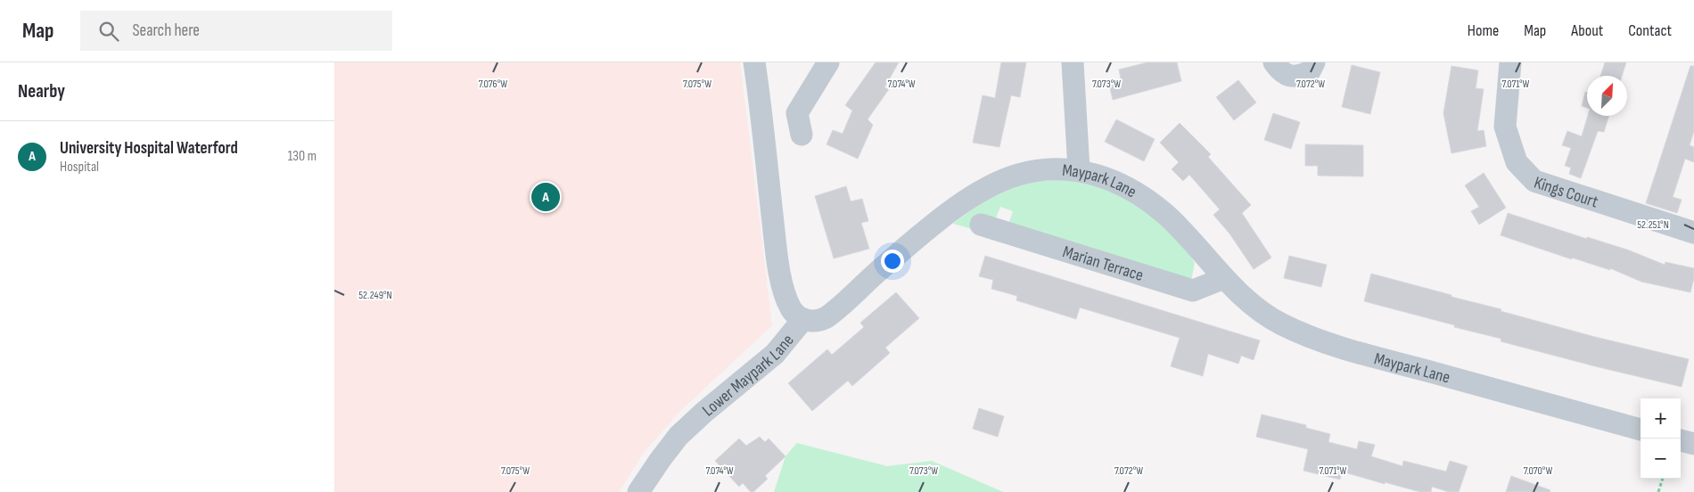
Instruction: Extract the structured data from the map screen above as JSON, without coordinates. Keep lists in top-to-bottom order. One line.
{"streets":{"street":["Maypark Lane","Kings Court","Marian Terrace","Lower Maypark Lane"]},"crossings":[["Maypark Lane","Marian Terrace"],["Maypark Lane","Lower Maypark Lane"]],"north":"top right","page":{"header":"Map","search":"Search here","nav":["Home","Map","About","Contact"],"heading":"Nearby","list":[{"mark":"A","name":"University Hospital Waterford","note":"Hospital","value":"130 m"}],"pins":"A","map_buttons":["+","−"]},"coordinates":["7.076°W","7.075°W","7.074°W","7.073°W","7.072°W","7.071°W","52.251°N","52.249°N","7.070°W"]}
